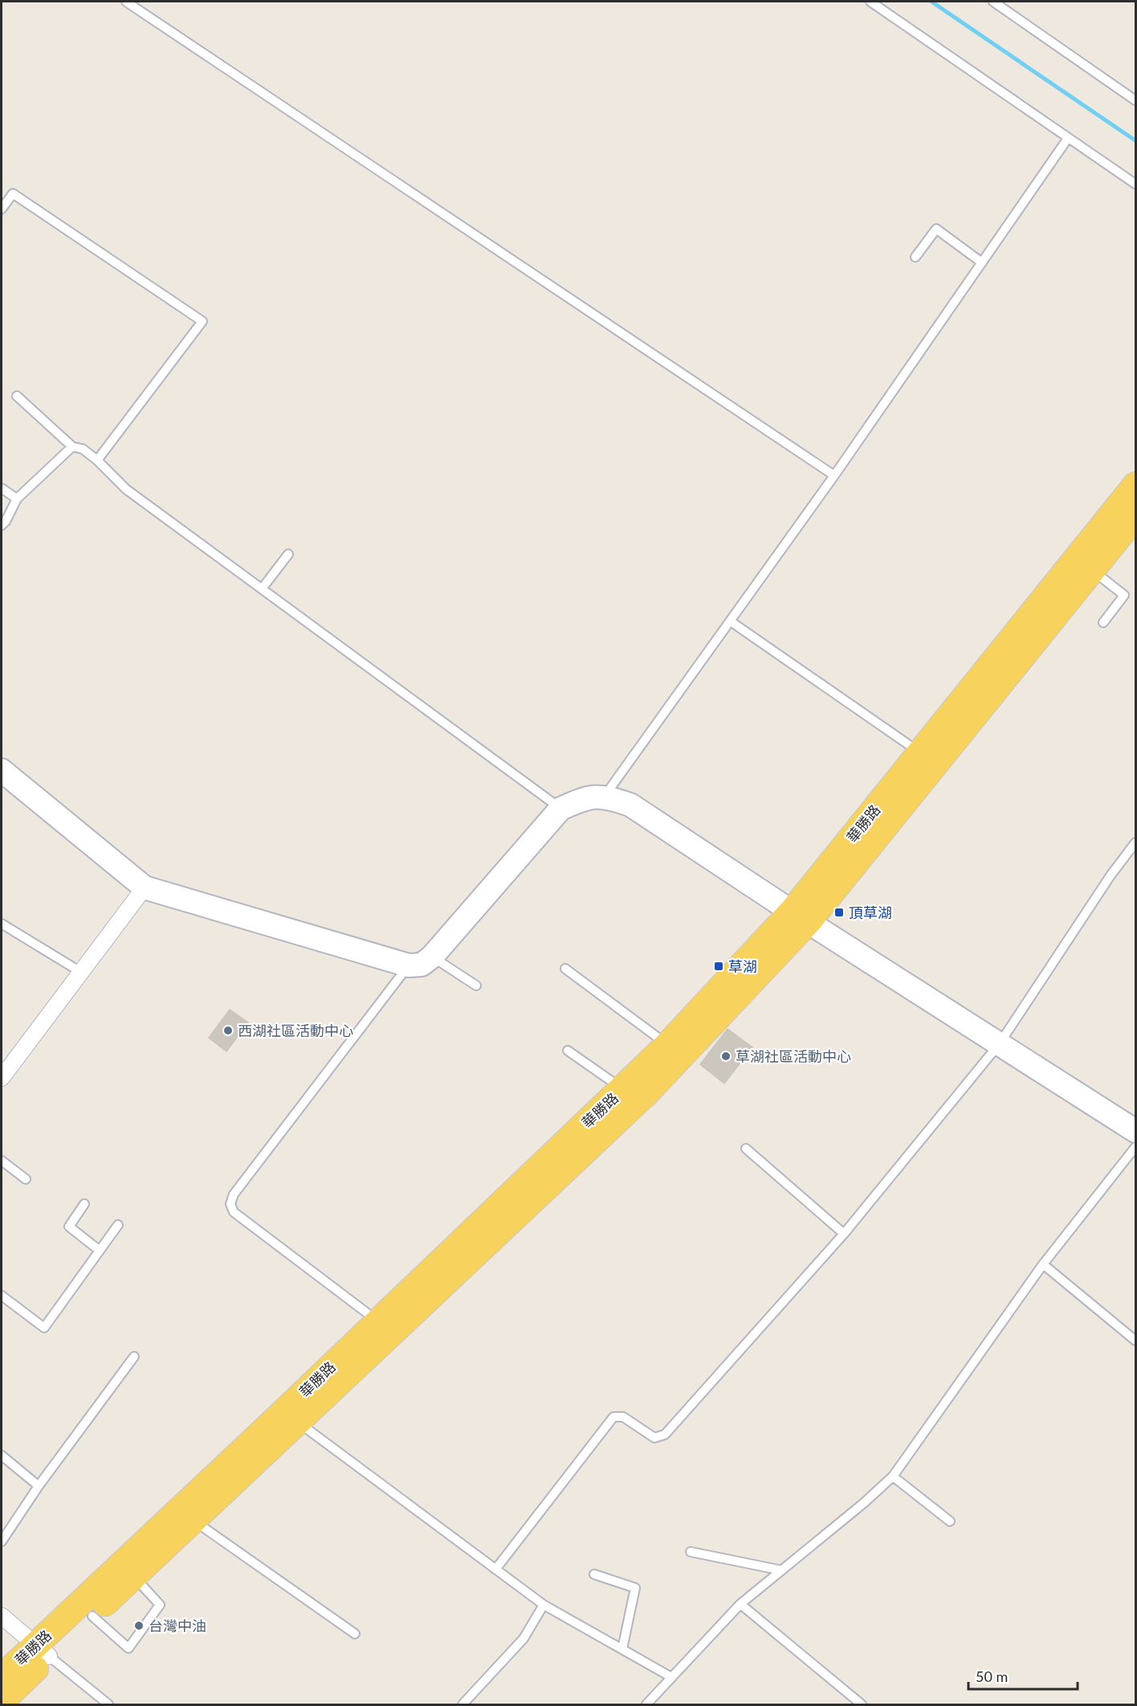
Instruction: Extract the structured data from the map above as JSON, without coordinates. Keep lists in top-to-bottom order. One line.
{"streets":{"main road":["華勝路"]},"places":{"transit":["頂草湖","草湖"],"other":["西湖社區活動中心","草湖社區活動中心","台灣中油"]},"scale_bar":"50 m"}
